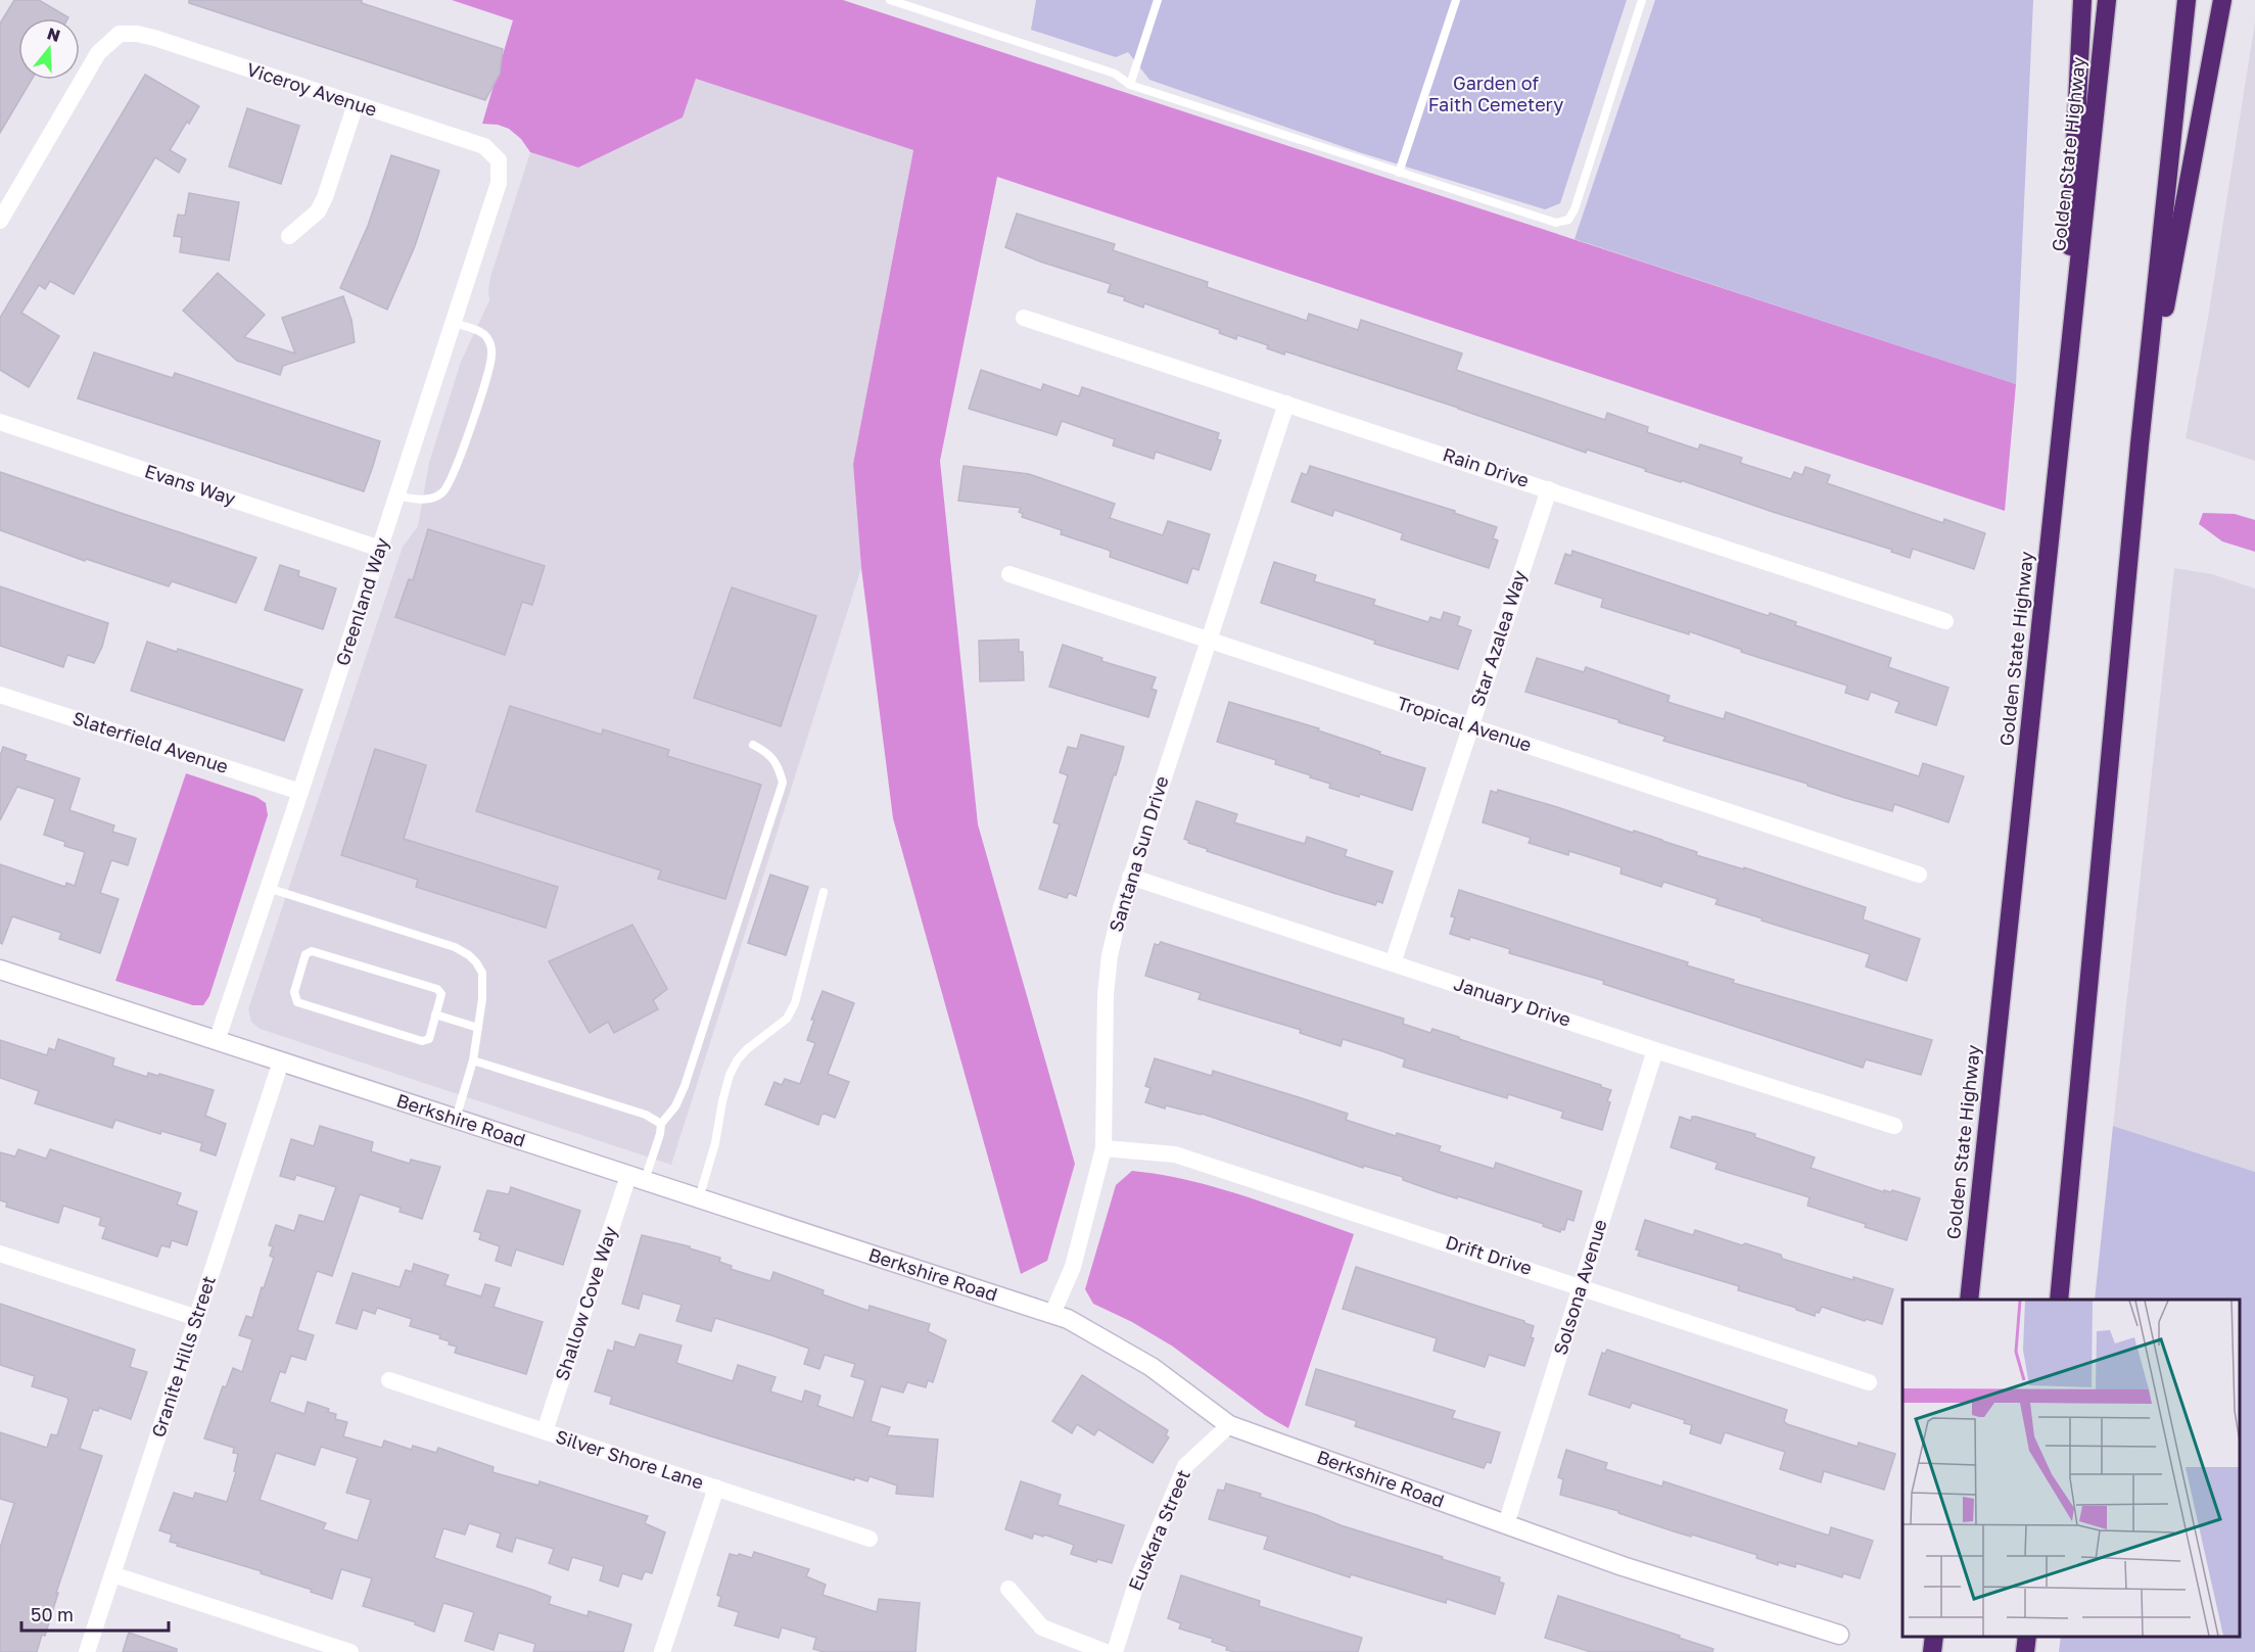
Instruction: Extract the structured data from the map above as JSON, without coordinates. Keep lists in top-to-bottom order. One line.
{"streets":{"highway":["Golden State Highway"],"street":["Viceroy Avenue","Rain Drive","Evans Way","Greenland Way","Star Azalea Way","Tropical Avenue","Slaterfield Avenue","Santana Sun Drive","January Drive","Berkshire Road","Drift Drive","Solsona Avenue","Shallow Cove Way","Granite Hills Street","Silver Shore Lane","Euskara Street"]},"crossings":[["Viceroy Avenue","Greenland Way"],["Rain Drive","Star Azalea Way"],["Rain Drive","Santana Sun Drive"],["Evans Way","Greenland Way"],["Greenland Way","Slaterfield Avenue"],["Greenland Way","Berkshire Road"],["Star Azalea Way","Tropical Avenue"],["Star Azalea Way","January Drive"],["Tropical Avenue","Santana Sun Drive"],["Santana Sun Drive","January Drive"],["Santana Sun Drive","Berkshire Road"],["Santana Sun Drive","Drift Drive"],["January Drive","Solsona Avenue"],["Berkshire Road","Solsona Avenue"],["Berkshire Road","Shallow Cove Way"],["Berkshire Road","Granite Hills Street"],["Berkshire Road","Euskara Street"],["Drift Drive","Solsona Avenue"],["Shallow Cove Way","Silver Shore Lane"]],"parks":["Garden of Faith Cemetery"],"scale_bar":"50 m","north":"top"}
